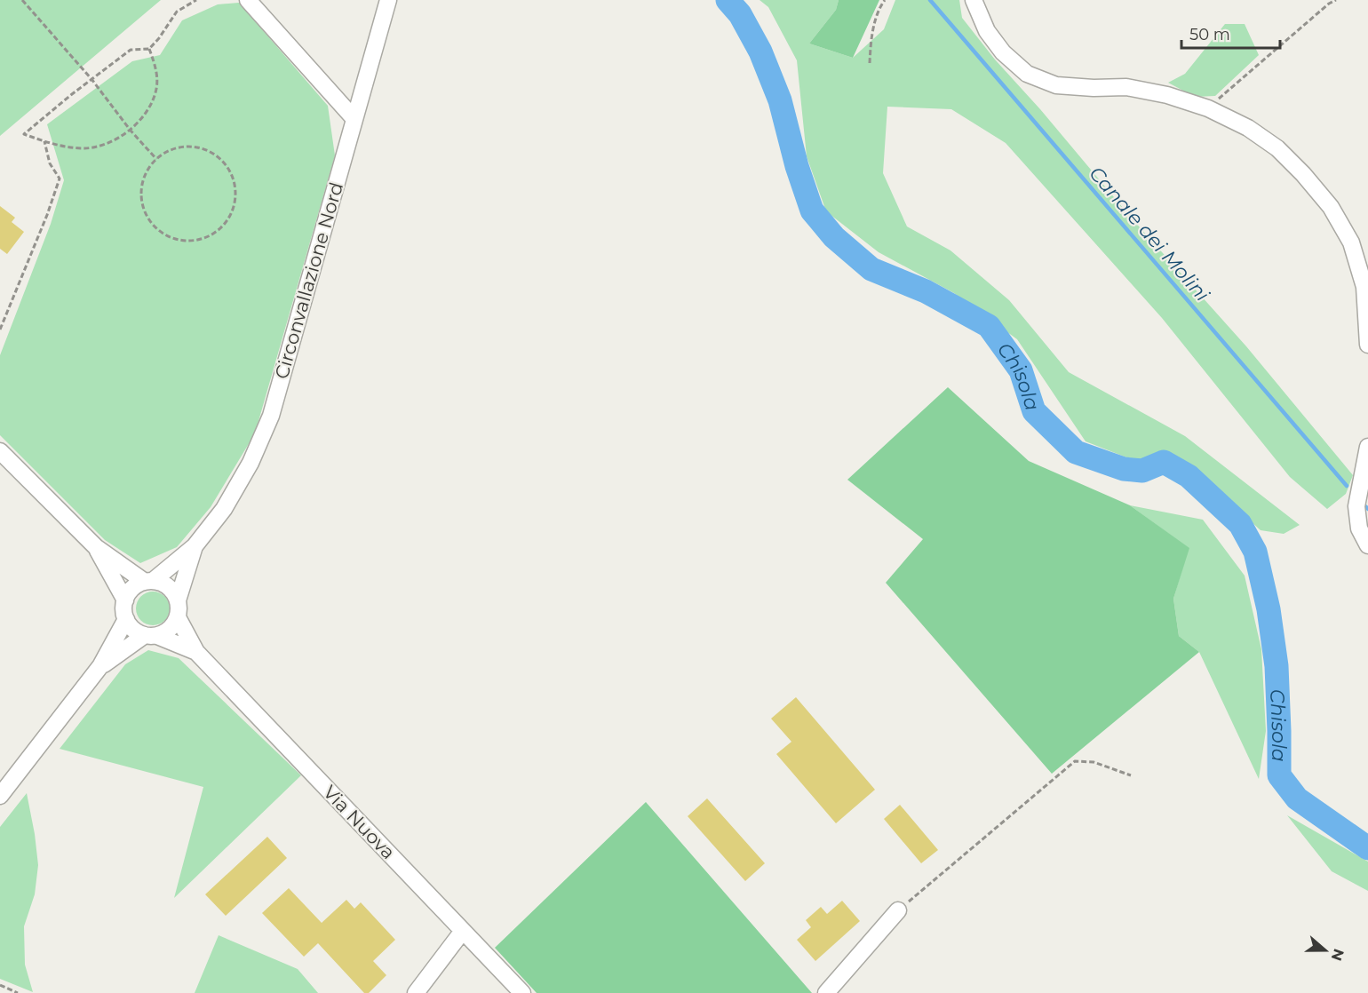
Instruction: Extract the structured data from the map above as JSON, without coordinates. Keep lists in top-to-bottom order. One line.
{"streets":{"street":["Circonvallazione Nord","Via Nuova"]},"crossings":[["Circonvallazione Nord","Via Nuova"]],"water":["Canale dei Molini","Chisola"],"scale_bar":"50 m","north":"right"}
